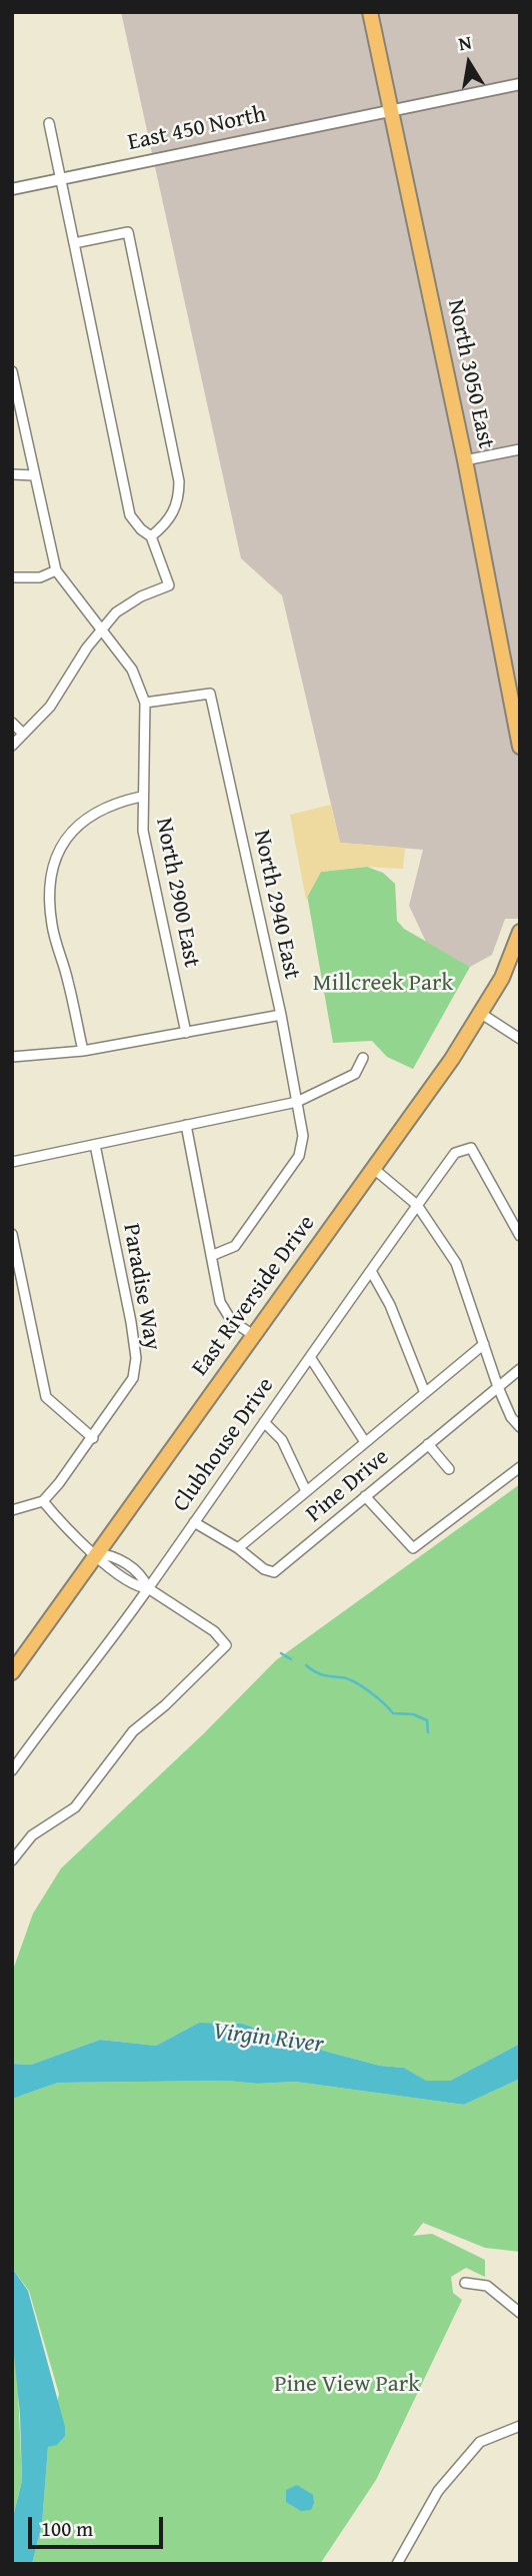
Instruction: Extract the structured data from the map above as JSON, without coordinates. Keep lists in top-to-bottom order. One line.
{"streets":{"main road":["North 3050 East","East Riverside Drive"],"street":["East 450 North","North 2900 East","North 2940 East","Paradise Way","Clubhouse Drive","Pine Drive"]},"crossings":[["East 450 North","North 3050 East"],["North 2900 East","North 2940 East"],["Clubhouse Drive","Pine Drive"]],"water":["Virgin River"],"parks":["Millcreek Park","Pine View Park"],"scale_bar":"100 m","north":"top"}
